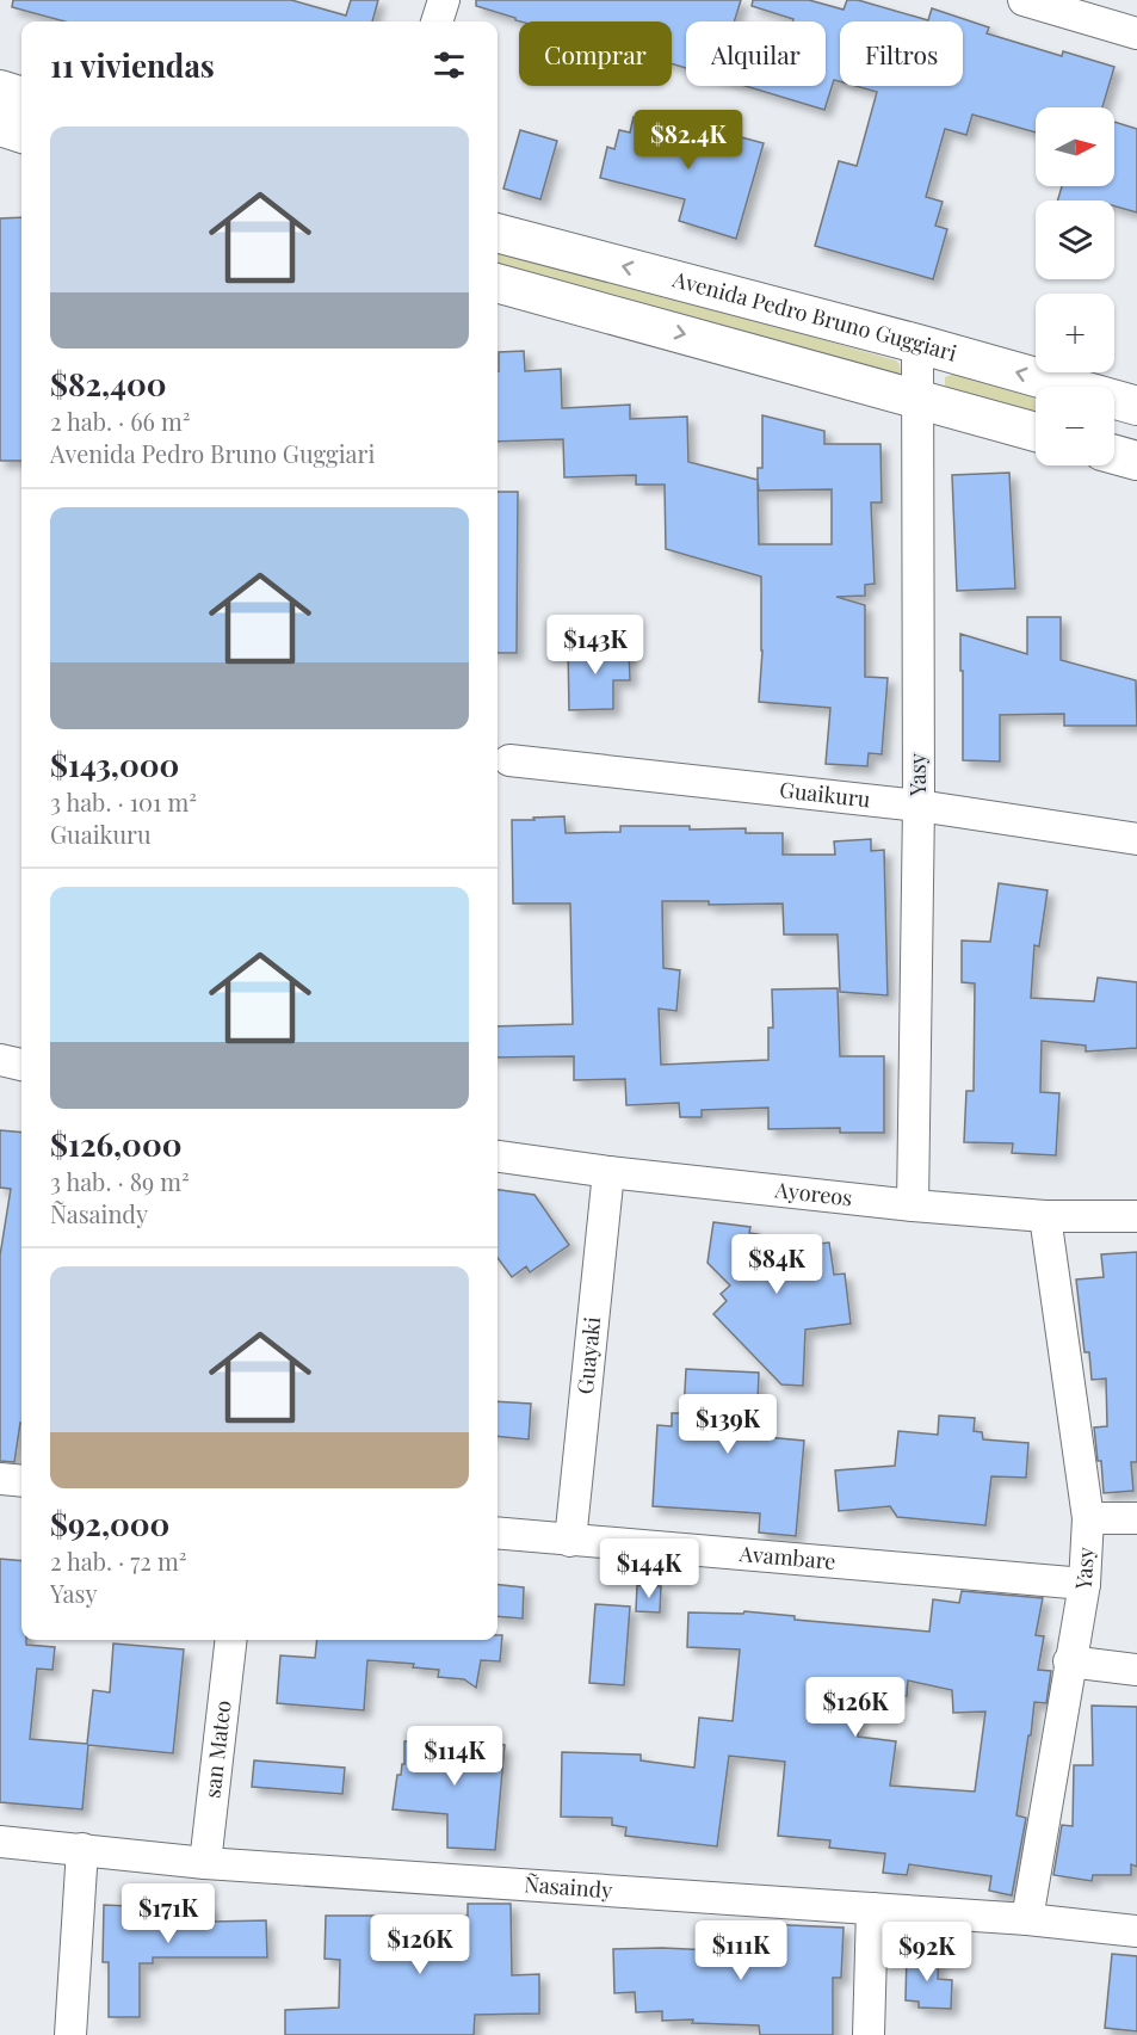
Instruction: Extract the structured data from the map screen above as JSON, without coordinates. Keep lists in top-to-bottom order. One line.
{"streets":{"main road":["Avenida Pedro Bruno Guggiari"],"street":["Yasy","Guaikuru","Ayoreos","Guayaki","Avambare","san Mateo","Ñasaindy"]},"crossings":[["Avenida Pedro Bruno Guggiari","Yasy"],["Yasy","Guaikuru"],["Yasy","Ayoreos"],["Yasy","Avambare"],["Yasy","Ñasaindy"],["Ayoreos","Guayaki"],["Guayaki","Avambare"],["san Mateo","Ñasaindy"]],"north":"right","page":{"chip":["Comprar","Alquilar","Filtros"],"heading":"11 viviendas","map_buttons":["+","−"],"list":[{"name":"$82,400","note":"2 hab. · 66 m² · Avenida Pedro Bruno Guggiari"},{"name":"$143,000","note":"3 hab. · 101 m² · Guaikuru"},{"name":"$126,000","note":"3 hab. · 89 m² · Ñasaindy"},{"name":"$92,000","note":"2 hab. · 72 m² · Yasy"}],"price":["$82.4K","$143K","$84K","$139K","$144K","$126K","$114K","$171K","$126K","$111K","$92K"]}}
